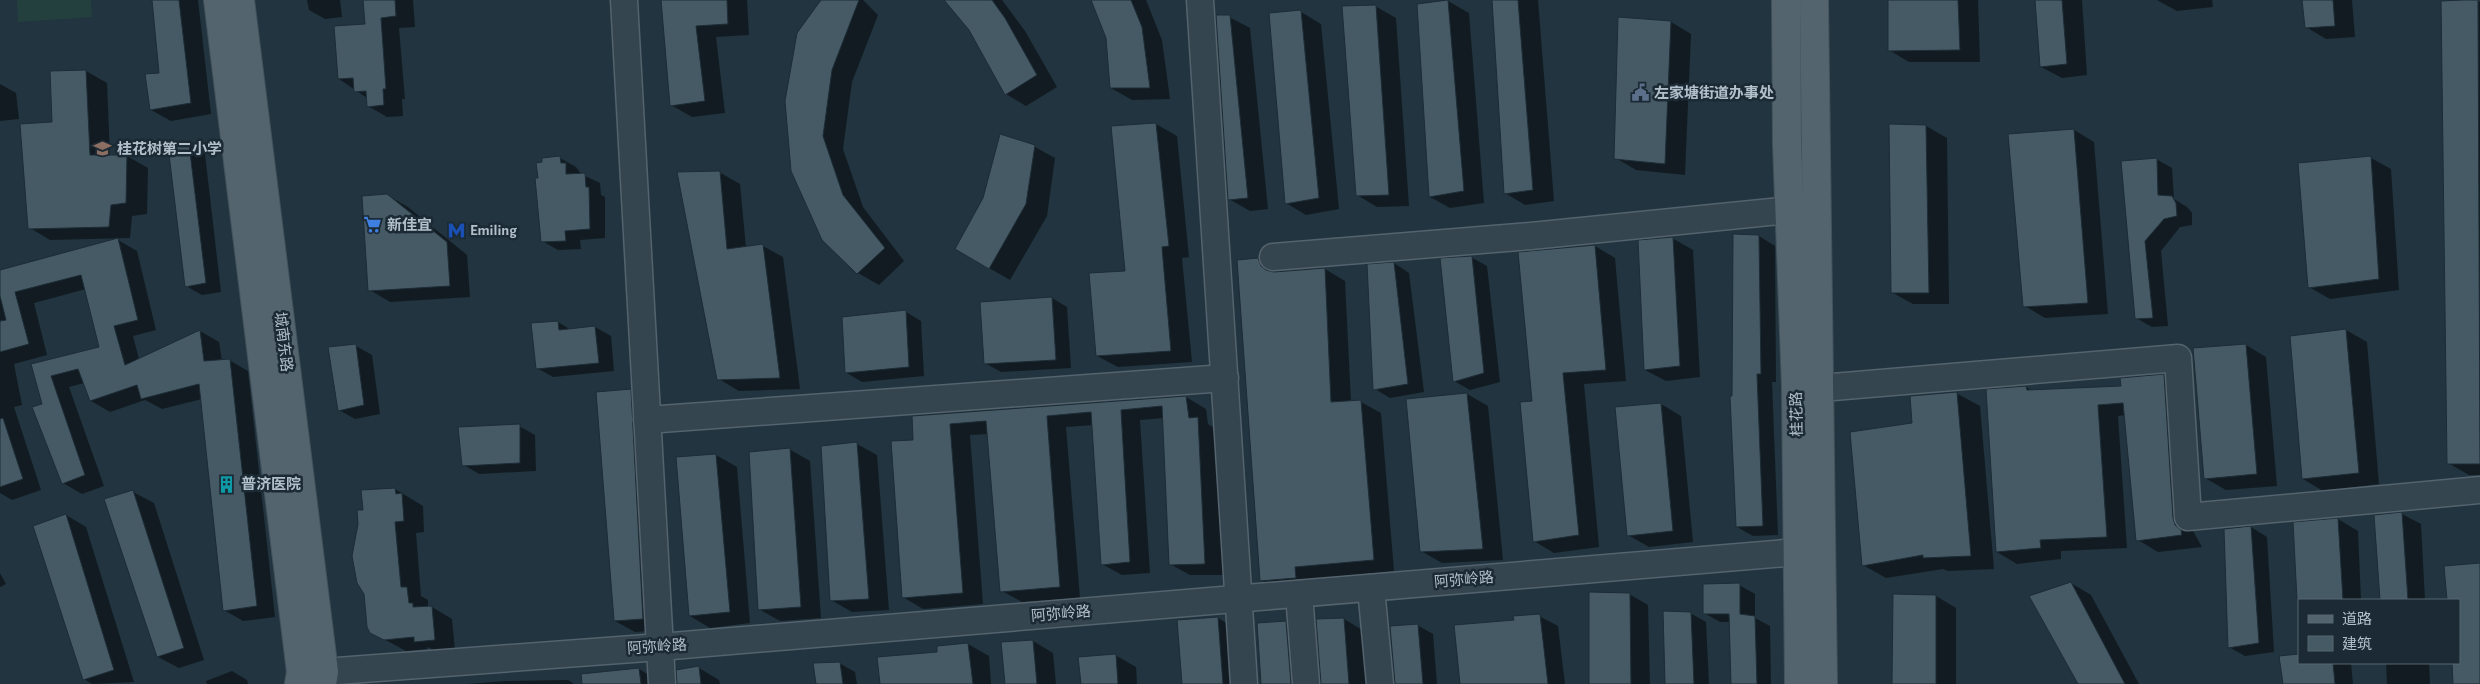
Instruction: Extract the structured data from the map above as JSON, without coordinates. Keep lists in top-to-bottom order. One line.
{"streets":{"main road":["城南东路","桂花路"],"street":["阿弥岭路"]},"crossings":[["城南东路","阿弥岭路"],["桂花路","阿弥岭路"]],"places":{"public building":["左家塘街道办事处"],"school or university":["桂花树第二小学"],"supermarket":["新佳宜"],"metro station":["Emiling"],"building":["普济医院"]},"legend":["道路","建筑"]}
